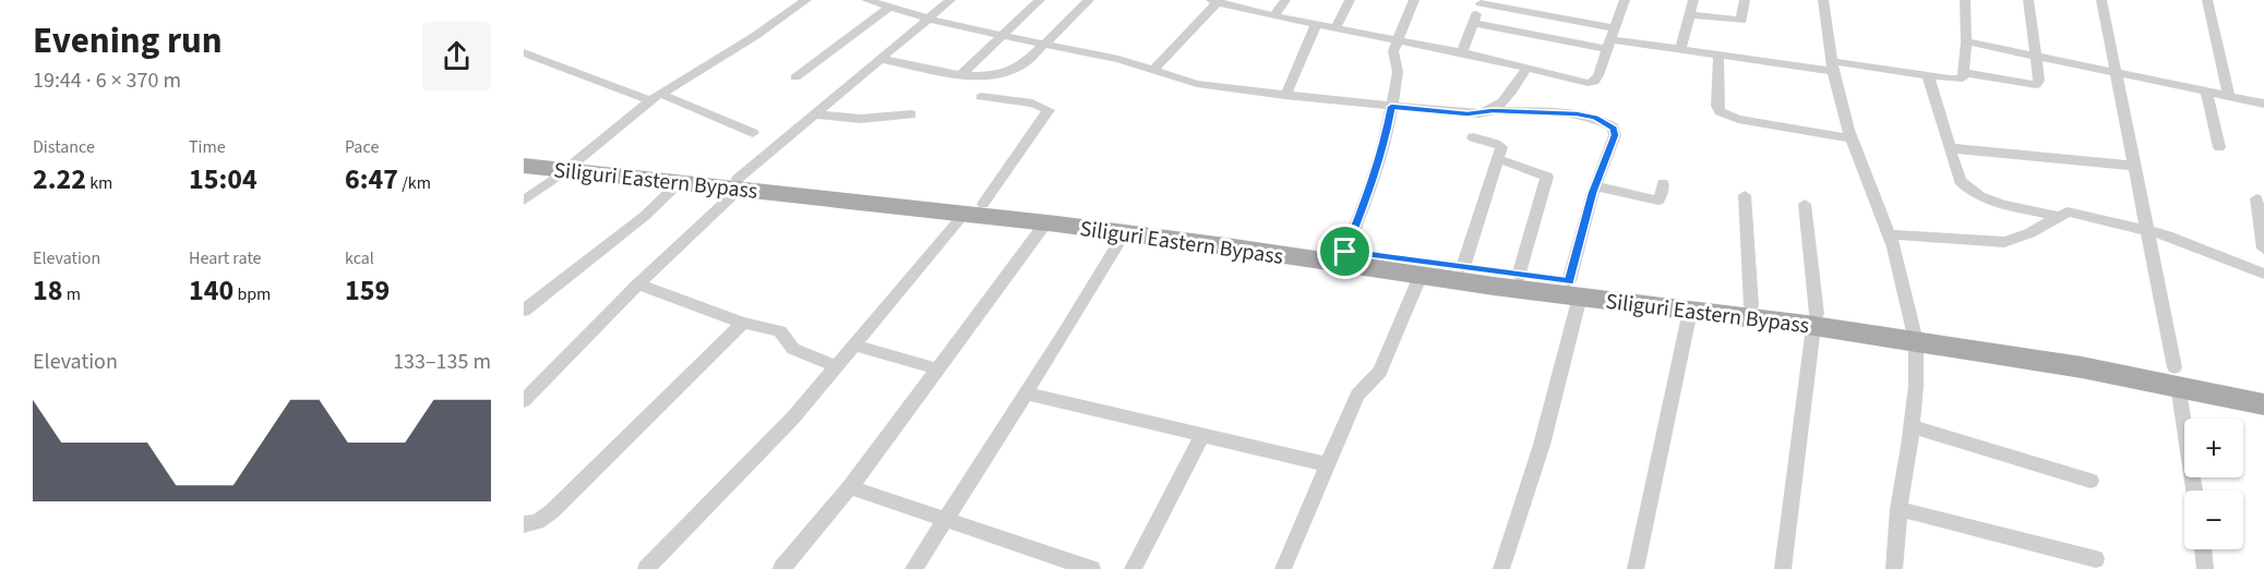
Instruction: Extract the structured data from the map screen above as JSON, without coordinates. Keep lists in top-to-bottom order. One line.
{"streets":{"main road":["Siliguri Eastern Bypass"]},"page":{"heading":["Evening run","19:44 · 6 × 370 m"],"stats":[["Distance","2.22 km"],["Time","15:04"],["Pace","6:47 /km"],["Elevation","18 m"],["Heart rate","140 bpm"],["kcal","159"]],"chart":["Elevation","133–135 m"],"map_buttons":["+","−"]}}
